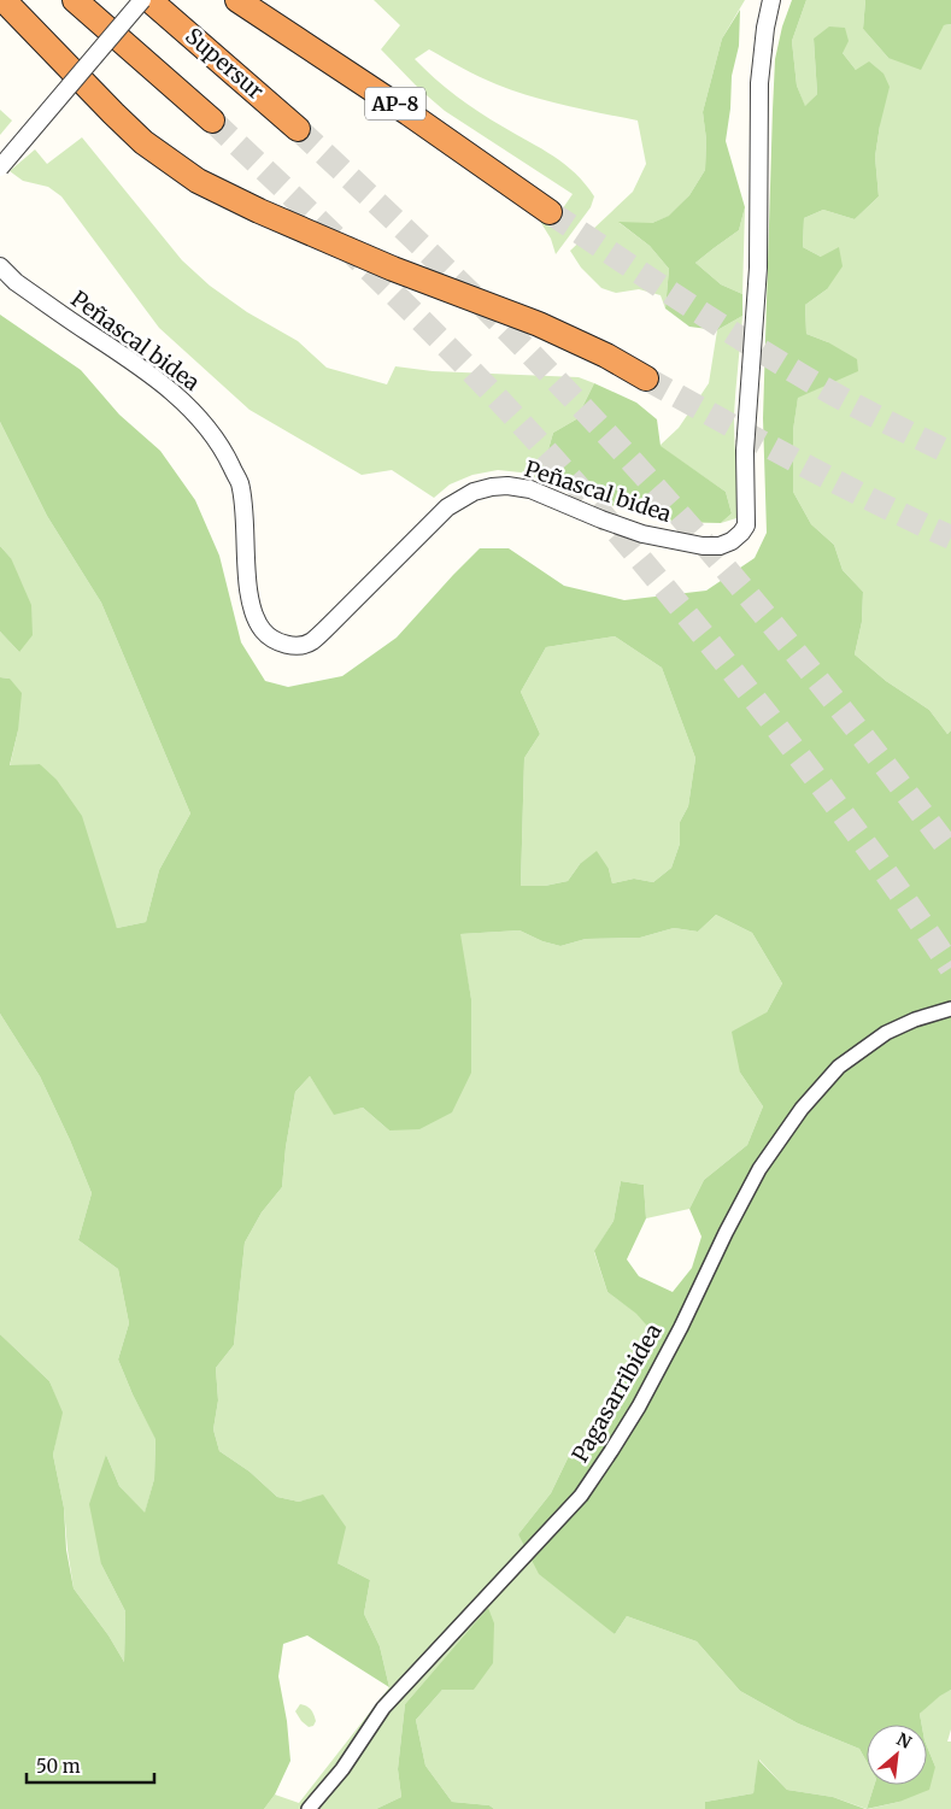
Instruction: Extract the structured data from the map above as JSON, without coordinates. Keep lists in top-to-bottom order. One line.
{"streets":{"highway":["Supersur","AP-8"],"street":["Peñascal bidea","Pagasarribidea"]},"scale_bar":"50 m","north":"top right"}
